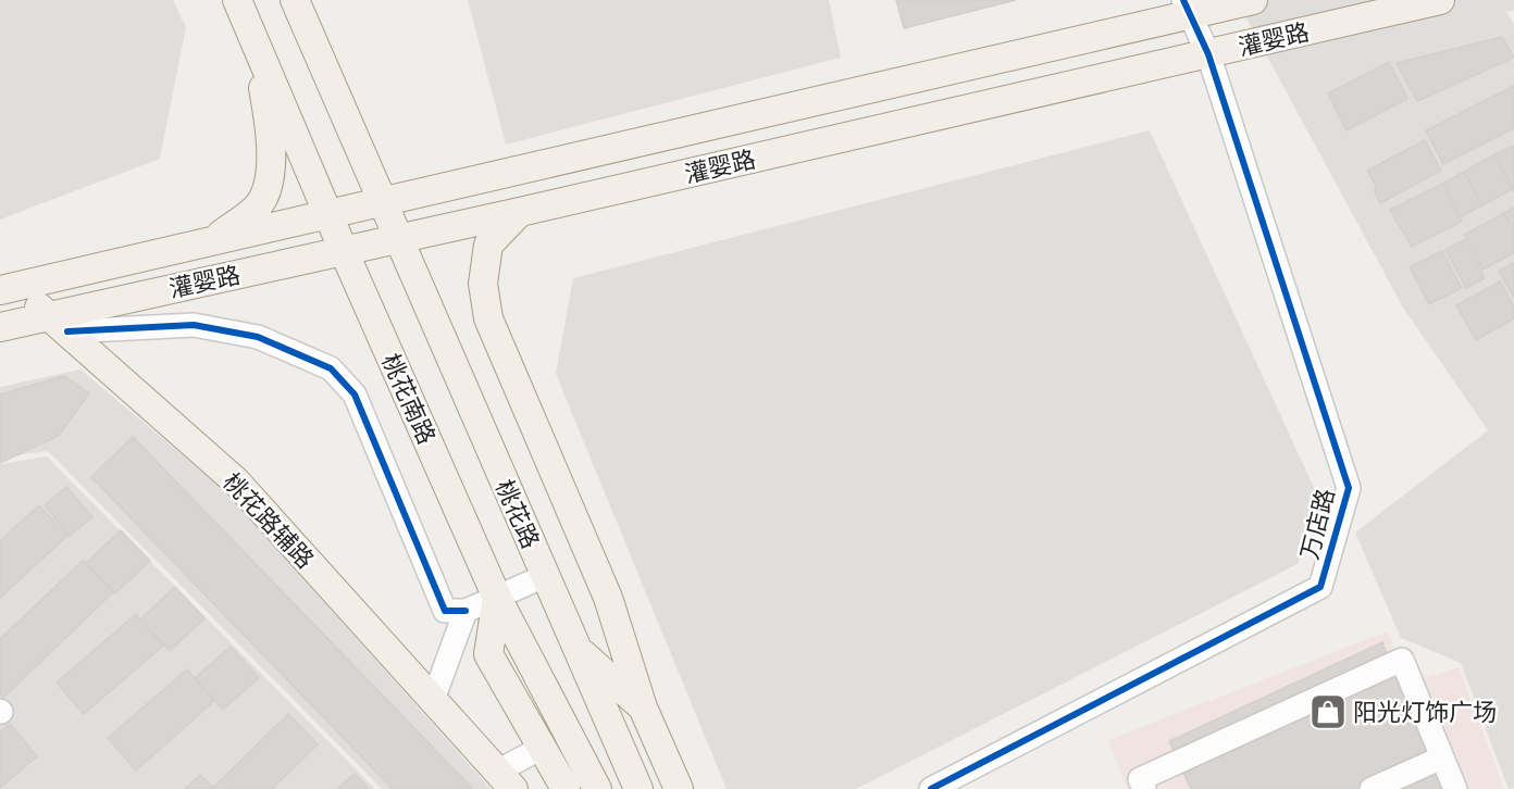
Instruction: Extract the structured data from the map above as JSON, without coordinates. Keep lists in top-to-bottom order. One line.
{"streets":{"main road":["灌婴路","桃花南路","桃花路","桃花路辅路"],"street":["万店路"]},"crossings":[["灌婴路","桃花南路"],["灌婴路","桃花路"],["灌婴路","桃花路辅路"],["灌婴路","万店路"]],"places":{"shop":["阳光灯饰广场"]}}
